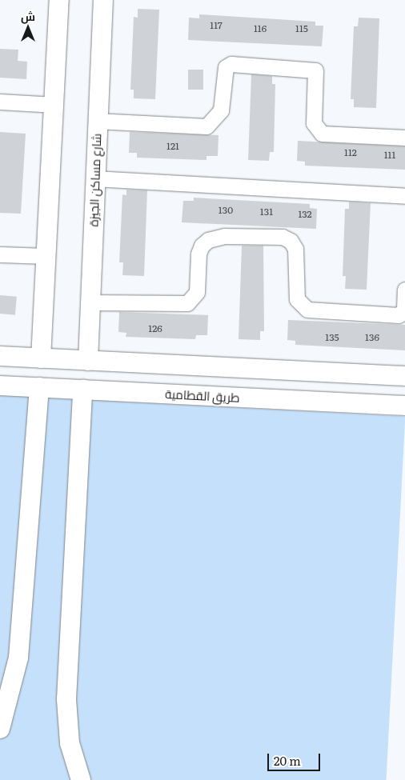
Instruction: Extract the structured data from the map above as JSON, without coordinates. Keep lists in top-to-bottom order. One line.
{"streets":{"street":["شارع مساكن الجيزة","طريق القطامية"]},"house_numbers":["117","116","115","121","112","111","130","131","132","126","135","136"],"scale_bar":"20 m","north":"top"}
